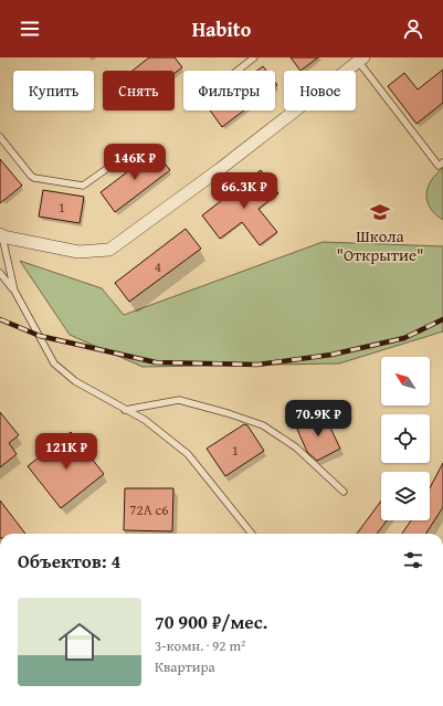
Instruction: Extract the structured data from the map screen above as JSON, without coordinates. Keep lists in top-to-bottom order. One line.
{"places":{"school or university":["Школа \"Открытие\""]},"house_numbers":["1","4","1","72А с6"],"north":"top left","page":{"header":"Habito","chip":["Купить","Снять","Фильтры","Новое"],"price":["146K ₽","66.3K ₽","70.9K ₽","121K ₽"],"heading":"Объектов: 4","list":[{"name":"70 900 ₽/мес.","note":"3-комн. · 92 m² · Квартира"}]}}
